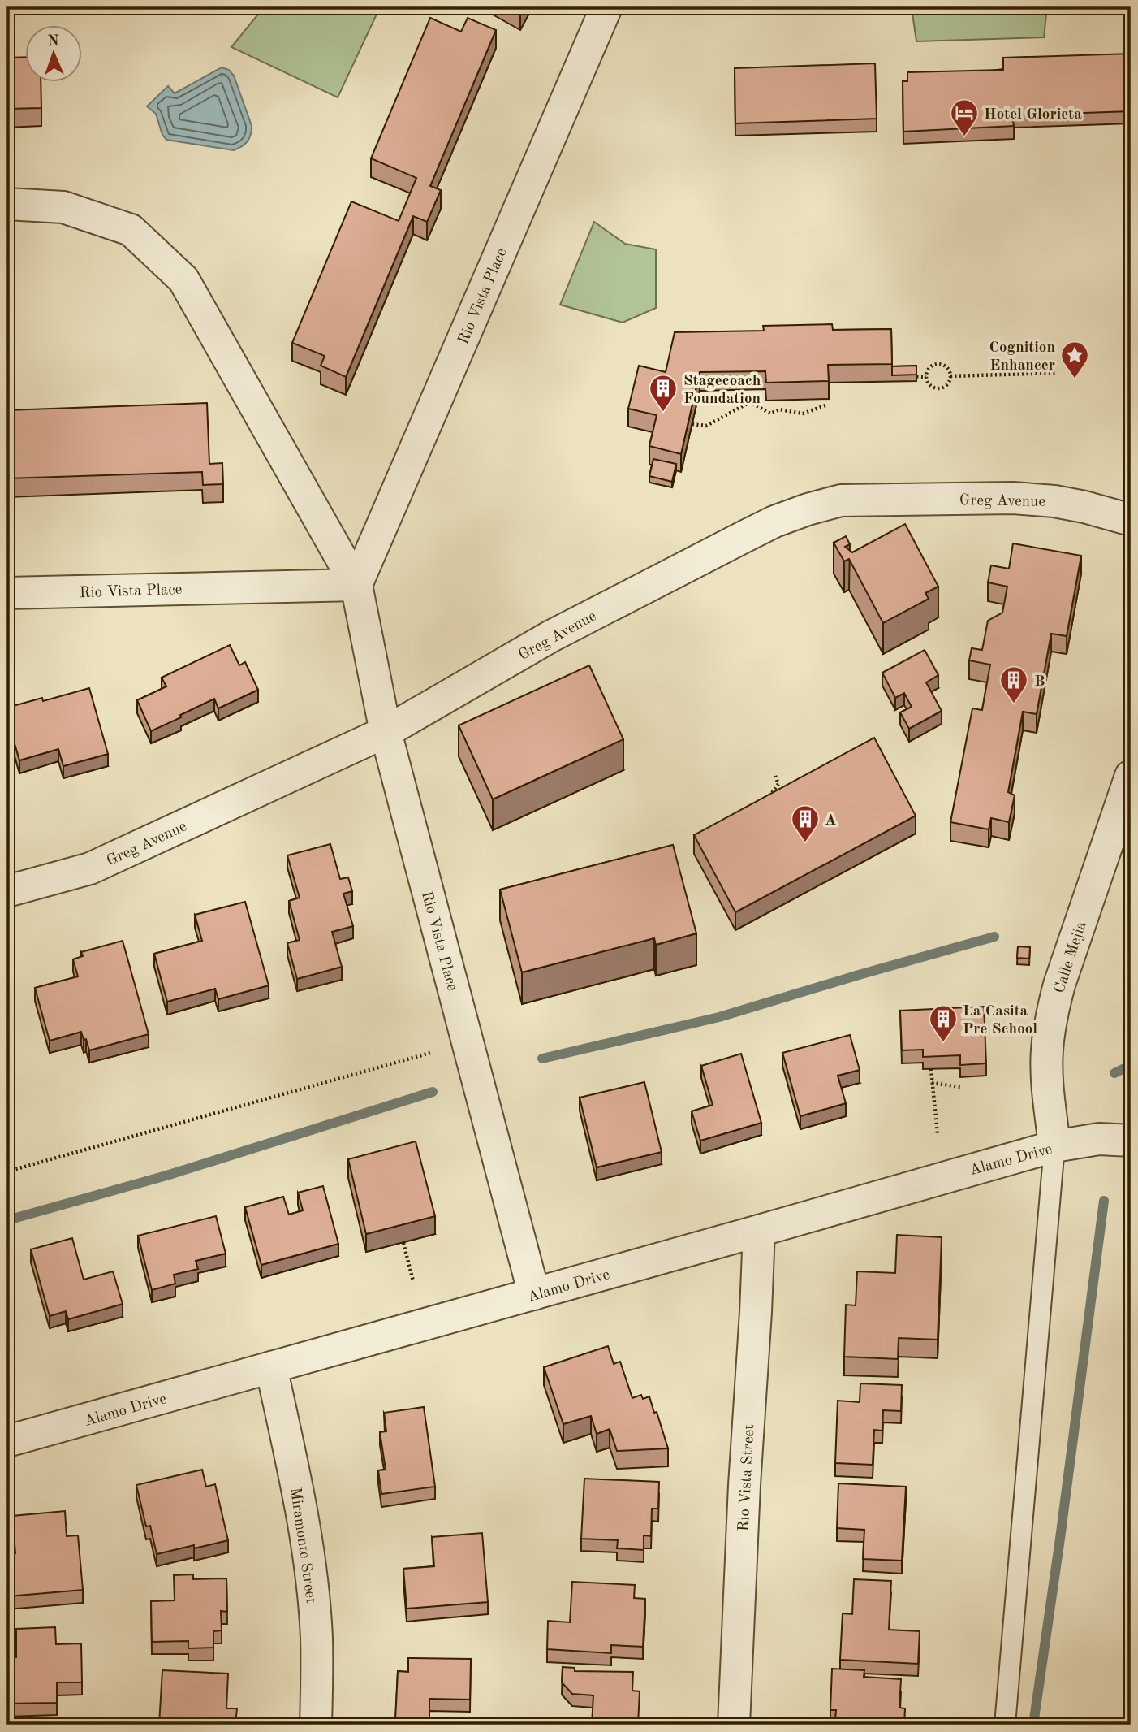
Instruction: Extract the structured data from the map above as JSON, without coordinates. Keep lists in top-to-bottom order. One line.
{"streets":{"street":["Rio Vista Place","Greg Avenue","Calle Mejia","Alamo Drive","Rio Vista Street","Miramonte Street"]},"crossings":[["Rio Vista Place","Greg Avenue"],["Rio Vista Place","Alamo Drive"],["Calle Mejia","Alamo Drive"],["Alamo Drive","Rio Vista Street"],["Alamo Drive","Miramonte Street"]],"places":{"hotel":["Hotel Glorieta"],"place":["Cognition Enhancer"],"building":["Stagecoach Foundation","B","A","La Casita Pre School"]},"north":"top"}
